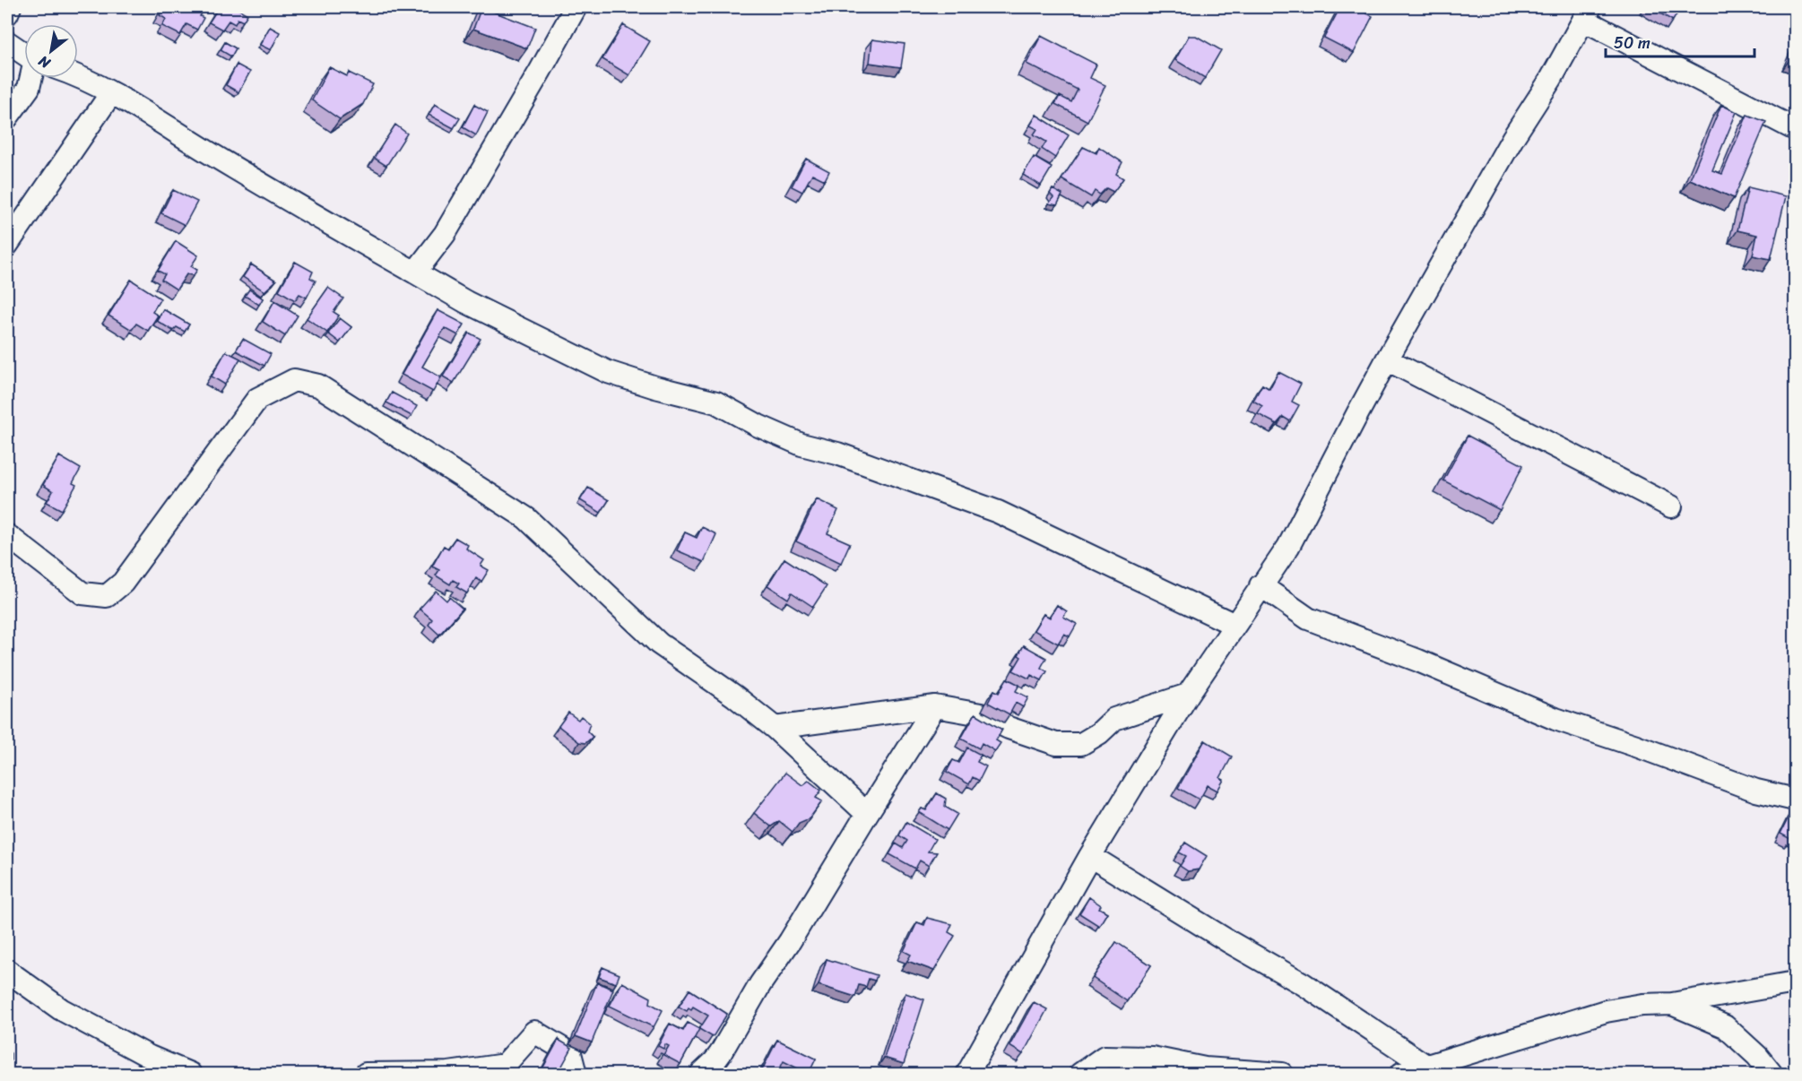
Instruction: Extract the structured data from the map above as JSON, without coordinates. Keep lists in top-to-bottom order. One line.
{"scale_bar":"50 m","north":"bottom left"}
